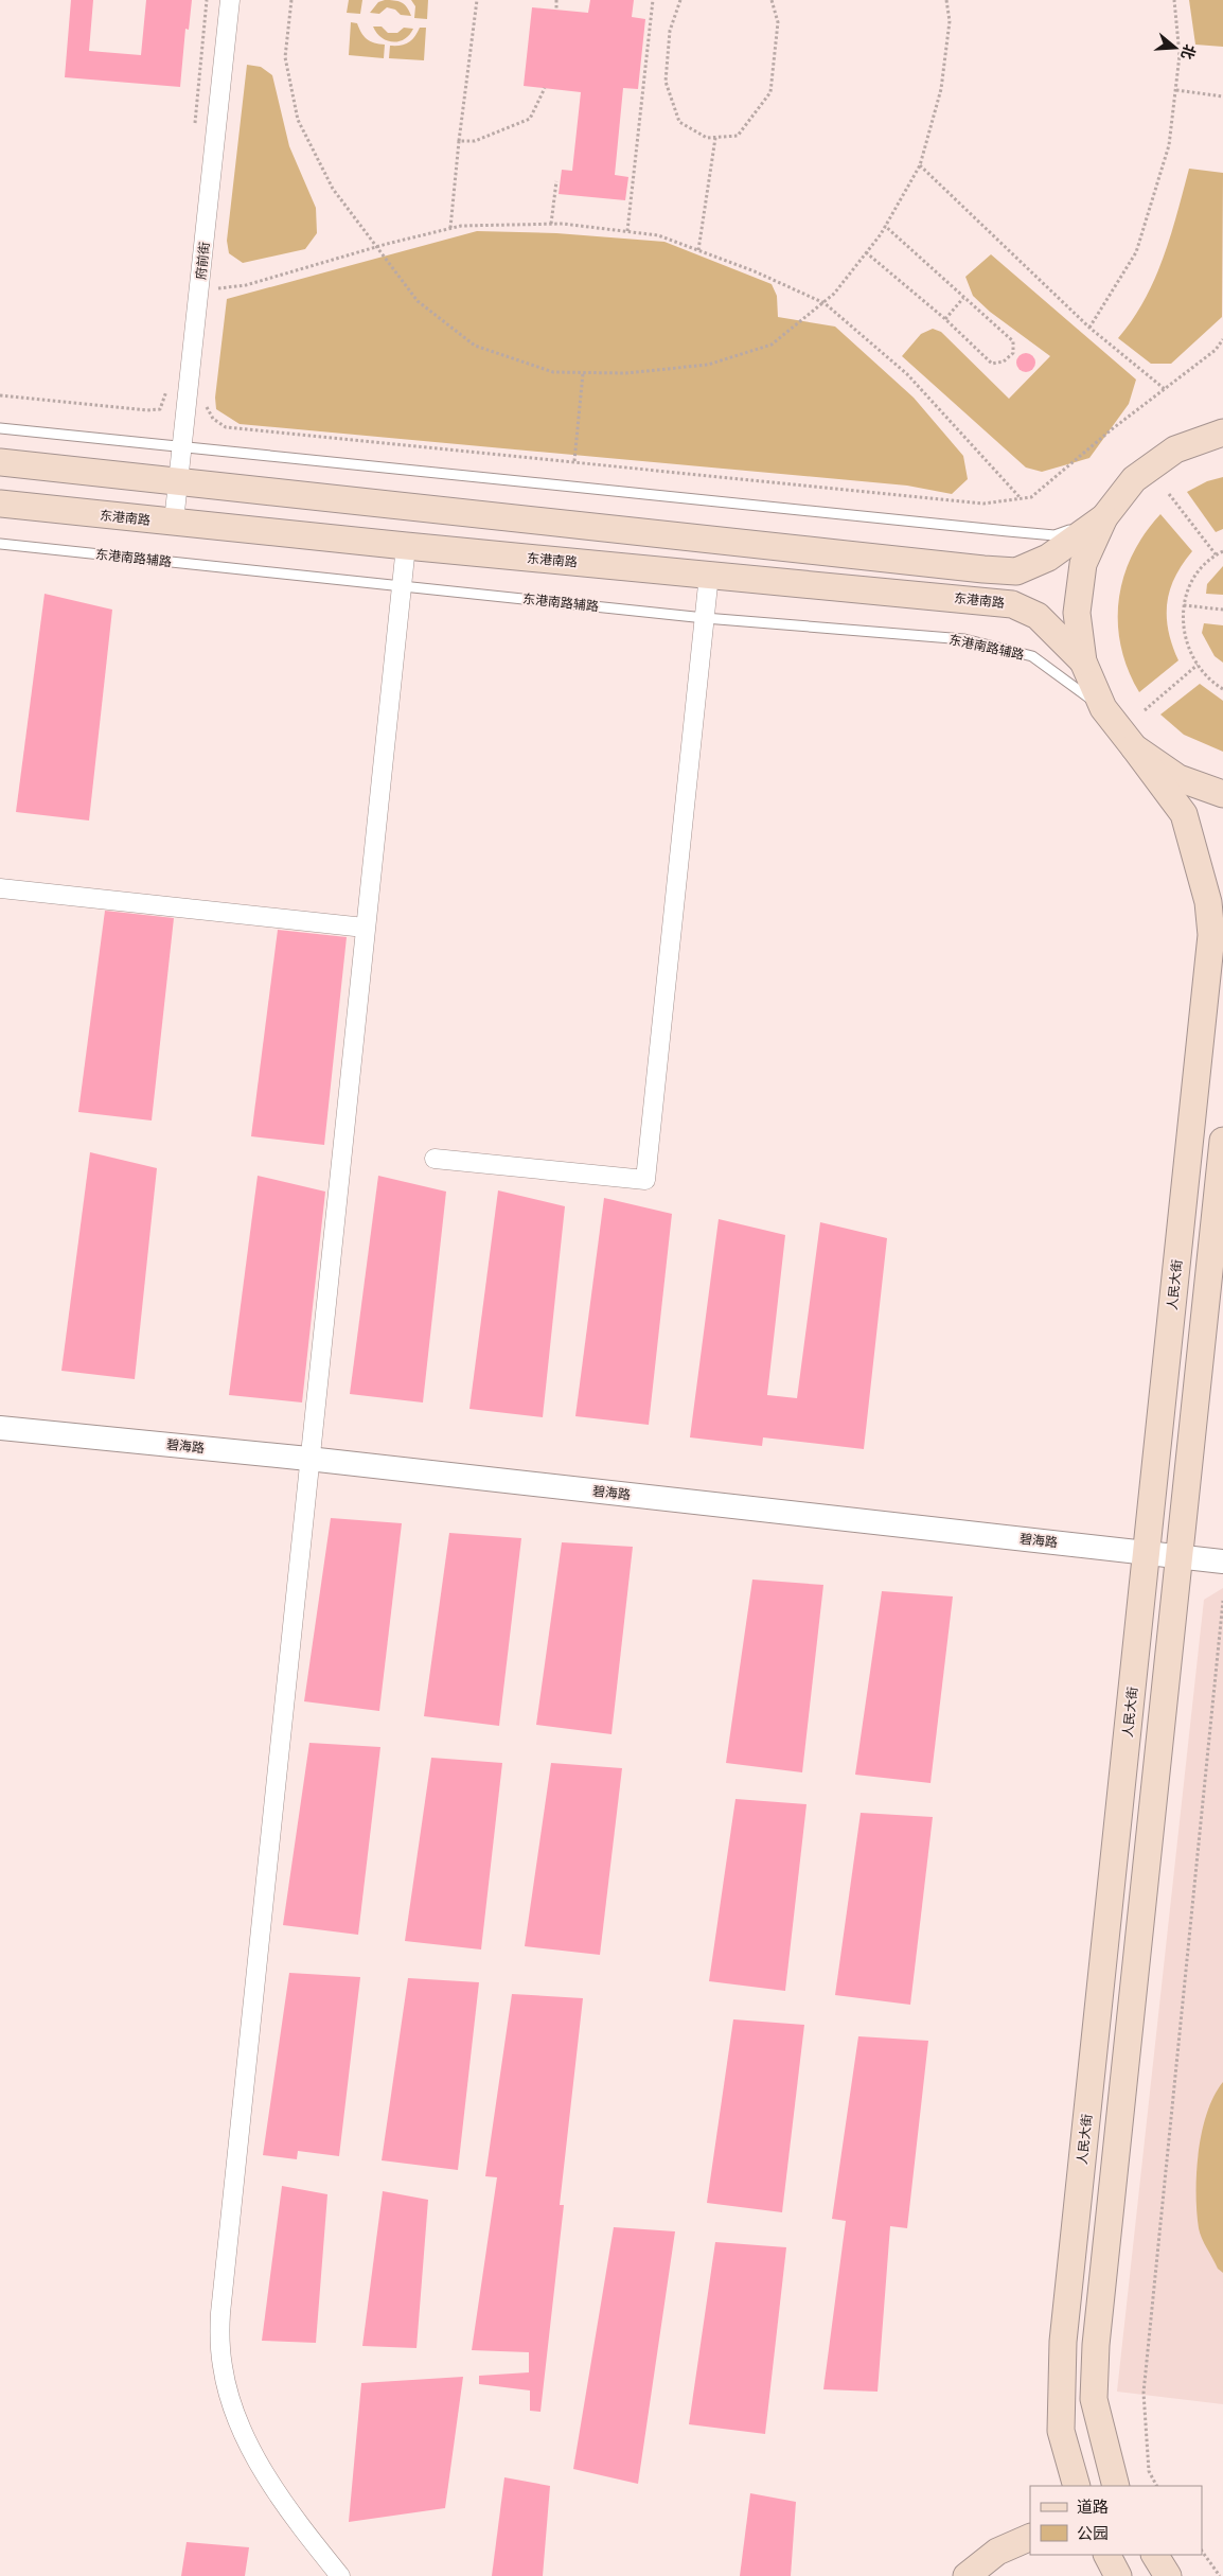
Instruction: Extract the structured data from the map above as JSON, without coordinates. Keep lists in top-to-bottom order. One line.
{"streets":{"main road":["东港南路","人民大街"],"street":["府前街","碧海路"],"lane":["东港南路辅路"]},"crossings":[["府前街","东港南路"],["东港南路","人民大街"],["东港南路辅路","人民大街"],["人民大街","碧海路"]],"legend":["道路","公园"],"north":"right"}
